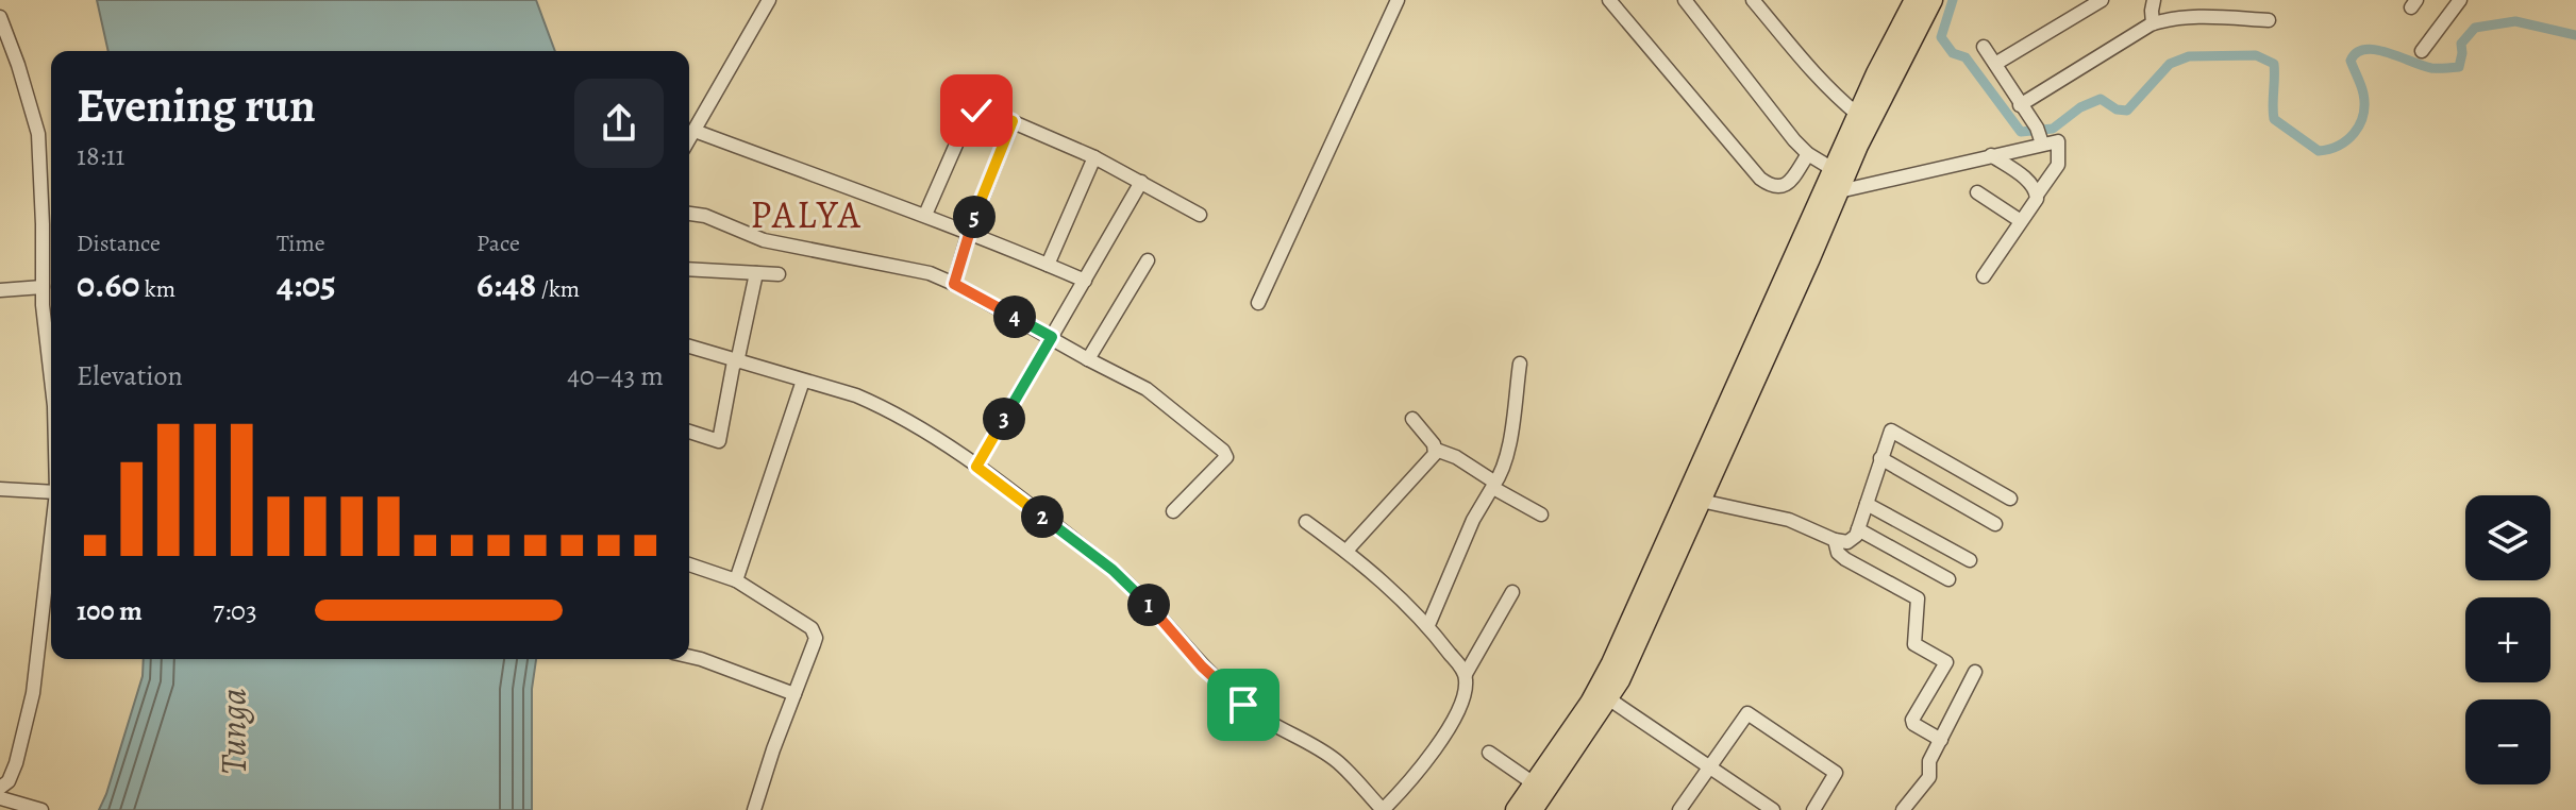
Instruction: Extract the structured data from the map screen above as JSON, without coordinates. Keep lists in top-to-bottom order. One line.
{"districts":["PALYA"],"water":["Tunga"],"page":{"heading":["Evening run","18:11"],"pins":["5","4","3","2","1"],"stats":[["Distance","0.60 km"],["Time","4:05"],["Pace","6:48 /km"]],"chart":["Elevation","40–43 m"],"map_buttons":["+","−"],"list":[{"name":"100 m","note":"7:03"}]}}
